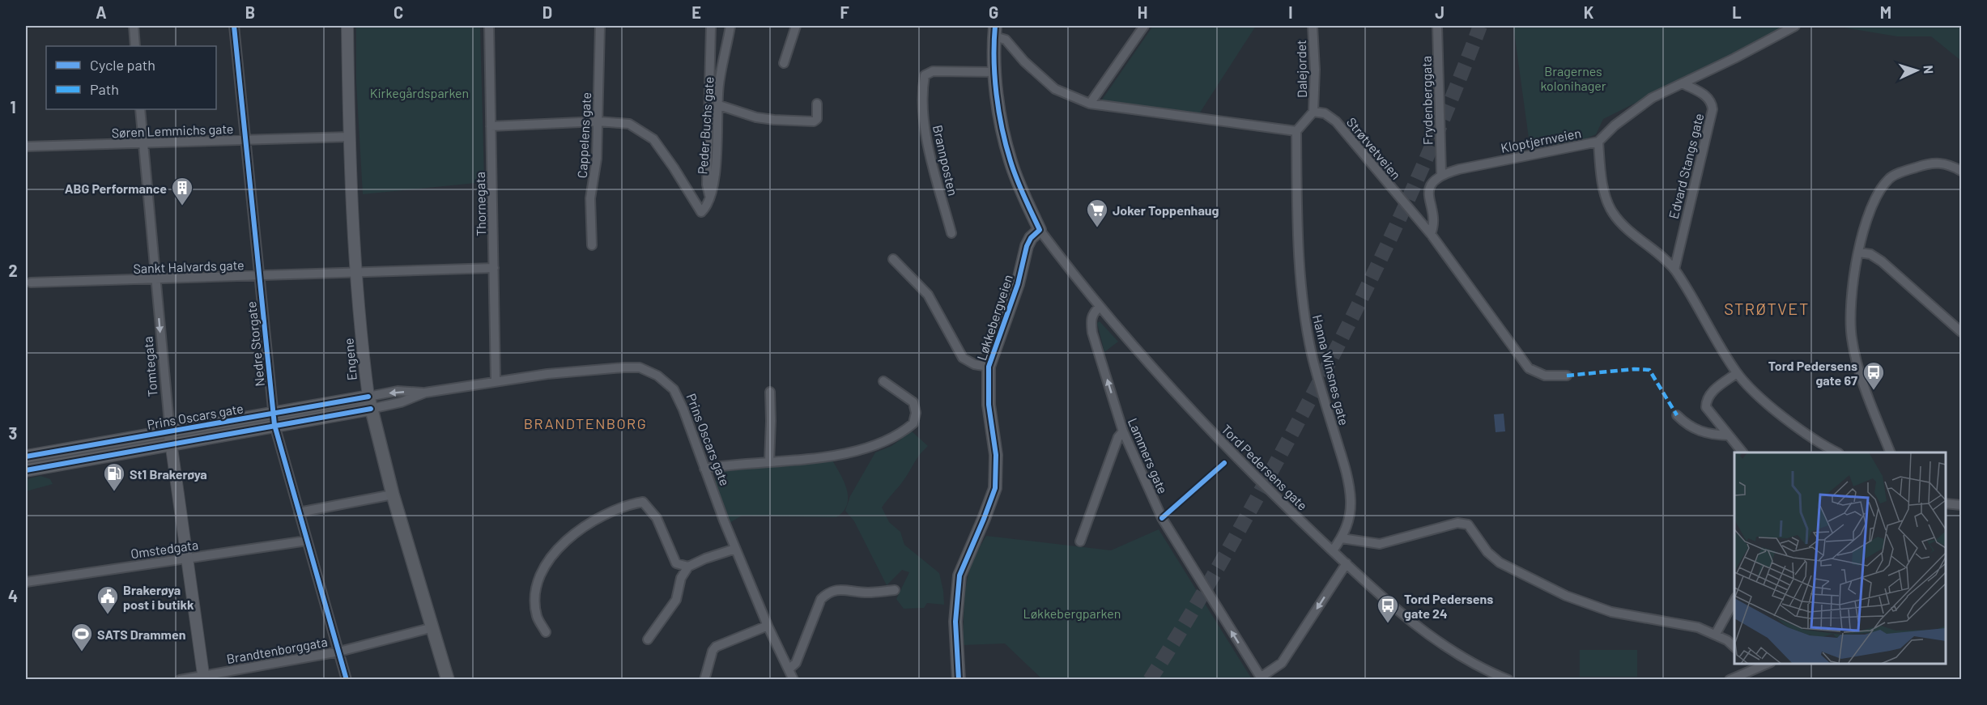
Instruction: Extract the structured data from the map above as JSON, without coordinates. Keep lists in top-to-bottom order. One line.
{"streets":{"main road":["Løkkebergveien","Engene","Prins Oscars gate"],"street":["Dalejordet","Frydenberggata","Peder Buchs gate","Søren Lemmichs gate","Cappelens gate","Kloptjernveien","Strøtvetveien","Brannposten","Edvard Stangs gate","Thornegata","Sankt Halvards gate","Nedre Storgate","Tomtegata","Hanna Winsnes gate","Lammers gate","Tord Pedersens gate","Omstedgata","Brandtenborggata"]},"crossings":[["Dalejordet","Strøtvetveien"],["Frydenberggata","Kloptjernveien"],["Peder Buchs gate","Cappelens gate"],["Søren Lemmichs gate","Nedre Storgate"],["Søren Lemmichs gate","Engene"],["Søren Lemmichs gate","Tomtegata"],["Kloptjernveien","Edvard Stangs gate"],["Thornegata","Sankt Halvards gate"],["Thornegata","Prins Oscars gate"],["Sankt Halvards gate","Nedre Storgate"],["Sankt Halvards gate","Engene"],["Sankt Halvards gate","Tomtegata"],["Løkkebergveien","Tord Pedersens gate"],["Nedre Storgate","Prins Oscars gate"],["Nedre Storgate","Omstedgata"],["Nedre Storgate","Brandtenborggata"],["Engene","Prins Oscars gate"],["Engene","Brandtenborggata"],["Tomtegata","Prins Oscars gate"],["Tomtegata","Omstedgata"],["Tomtegata","Brandtenborggata"],["Hanna Winsnes gate","Tord Pedersens gate"],["Lammers gate","Tord Pedersens gate"]],"one_way":["Lammers gate"],"districts":["STRØTVET","BRANDTENBORG"],"parks":["Bragernes kolonihager","Kirkegårdsparken","Løkkebergparken"],"places":{"building":["ABG Performance"],"supermarket":["Joker Toppenhaug"],"bus stop":["Tord Pedersens gate 67","Tord Pedersens gate 24"],"fuel station":["St1 Brakerøya"],"public building":["Brakerøya post i butikk"],"sports":["SATS Drammen"]},"legend":["Cycle path","Path"],"north":"right","grid":{"columns":["A","B","C","D","E","F","G","H","I","J","K","L","M"],"rows":["1","2","3","4"]}}
